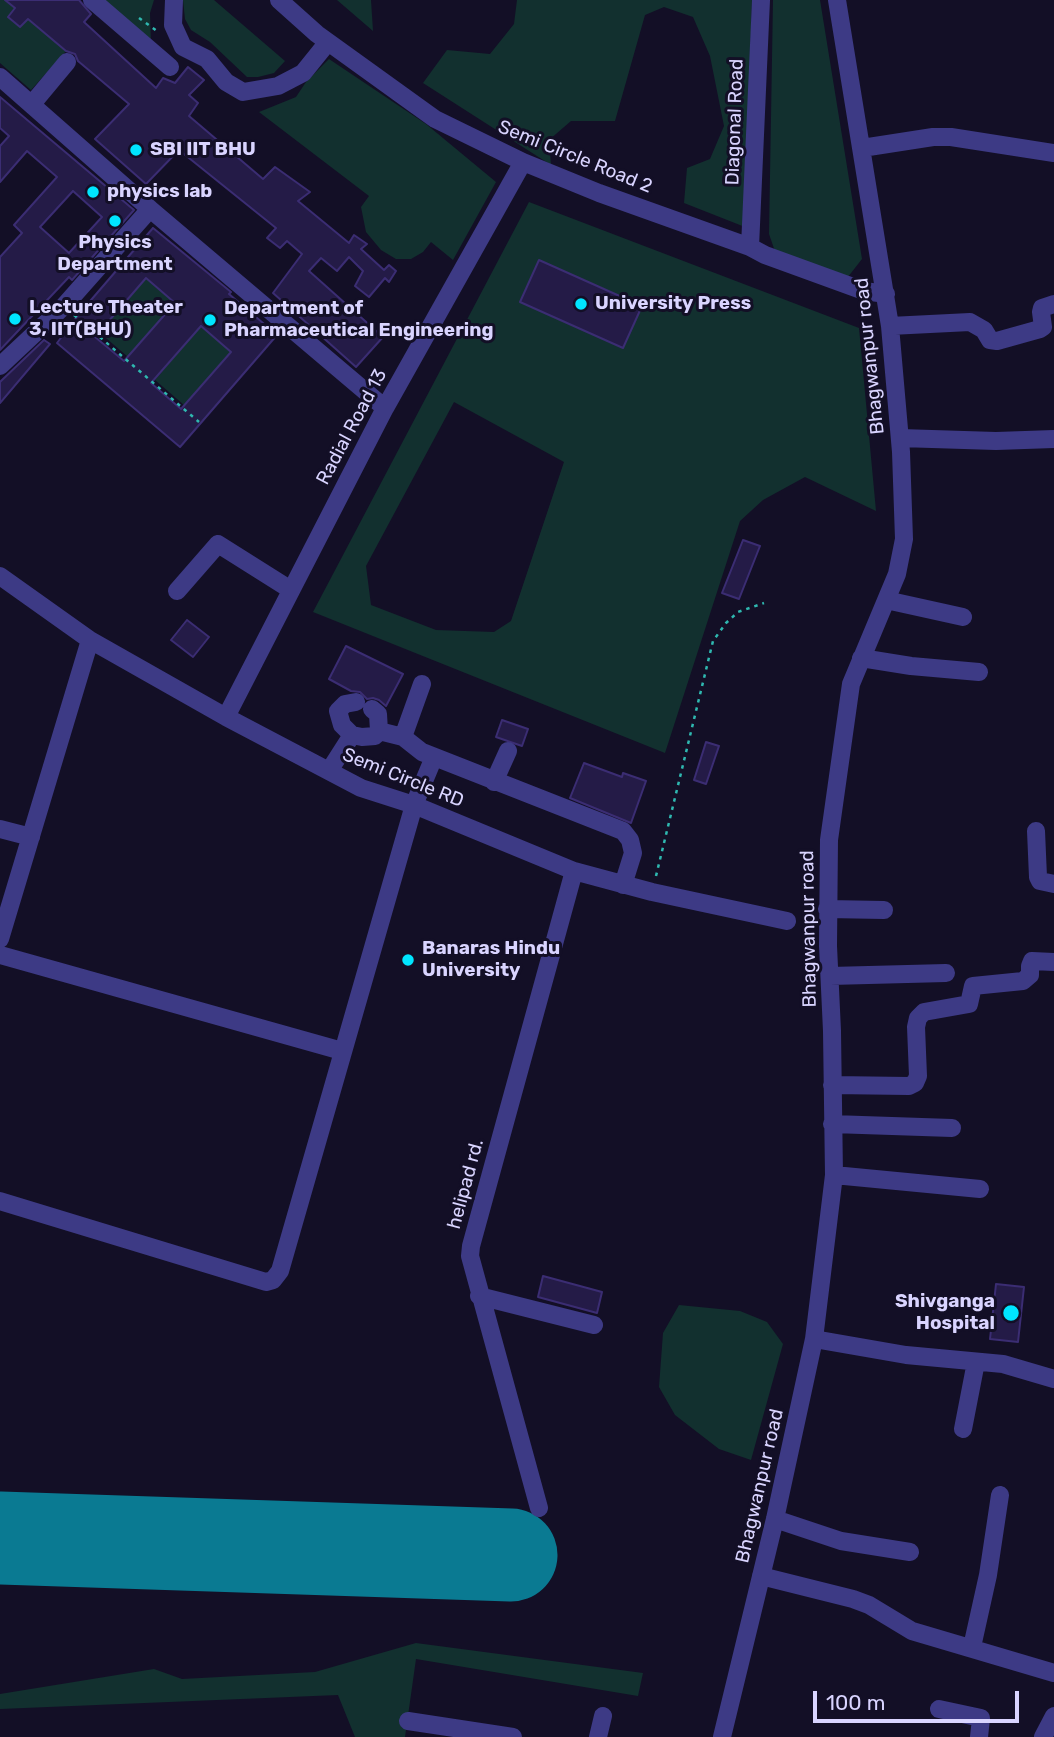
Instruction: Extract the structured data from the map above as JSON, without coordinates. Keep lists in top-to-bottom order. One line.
{"streets":{"street":["Diagonal Road","Semi Circle Road 2","Bhagwanpur road","Radial Road 13","Semi Circle RD","helipad rd."]},"crossings":[["Diagonal Road","Semi Circle Road 2"],["Semi Circle Road 2","Bhagwanpur road"],["Semi Circle Road 2","Radial Road 13"],["Radial Road 13","Semi Circle RD"],["Semi Circle RD","helipad rd."]],"places":["SBI IIT BHU","physics lab","Physics Department","University Press","Lecture Theater 3, IIT(BHU)","Department of Pharmaceutical Engineering","Banaras Hindu University","Shivganga Hospital"],"scale_bar":"100 m"}
